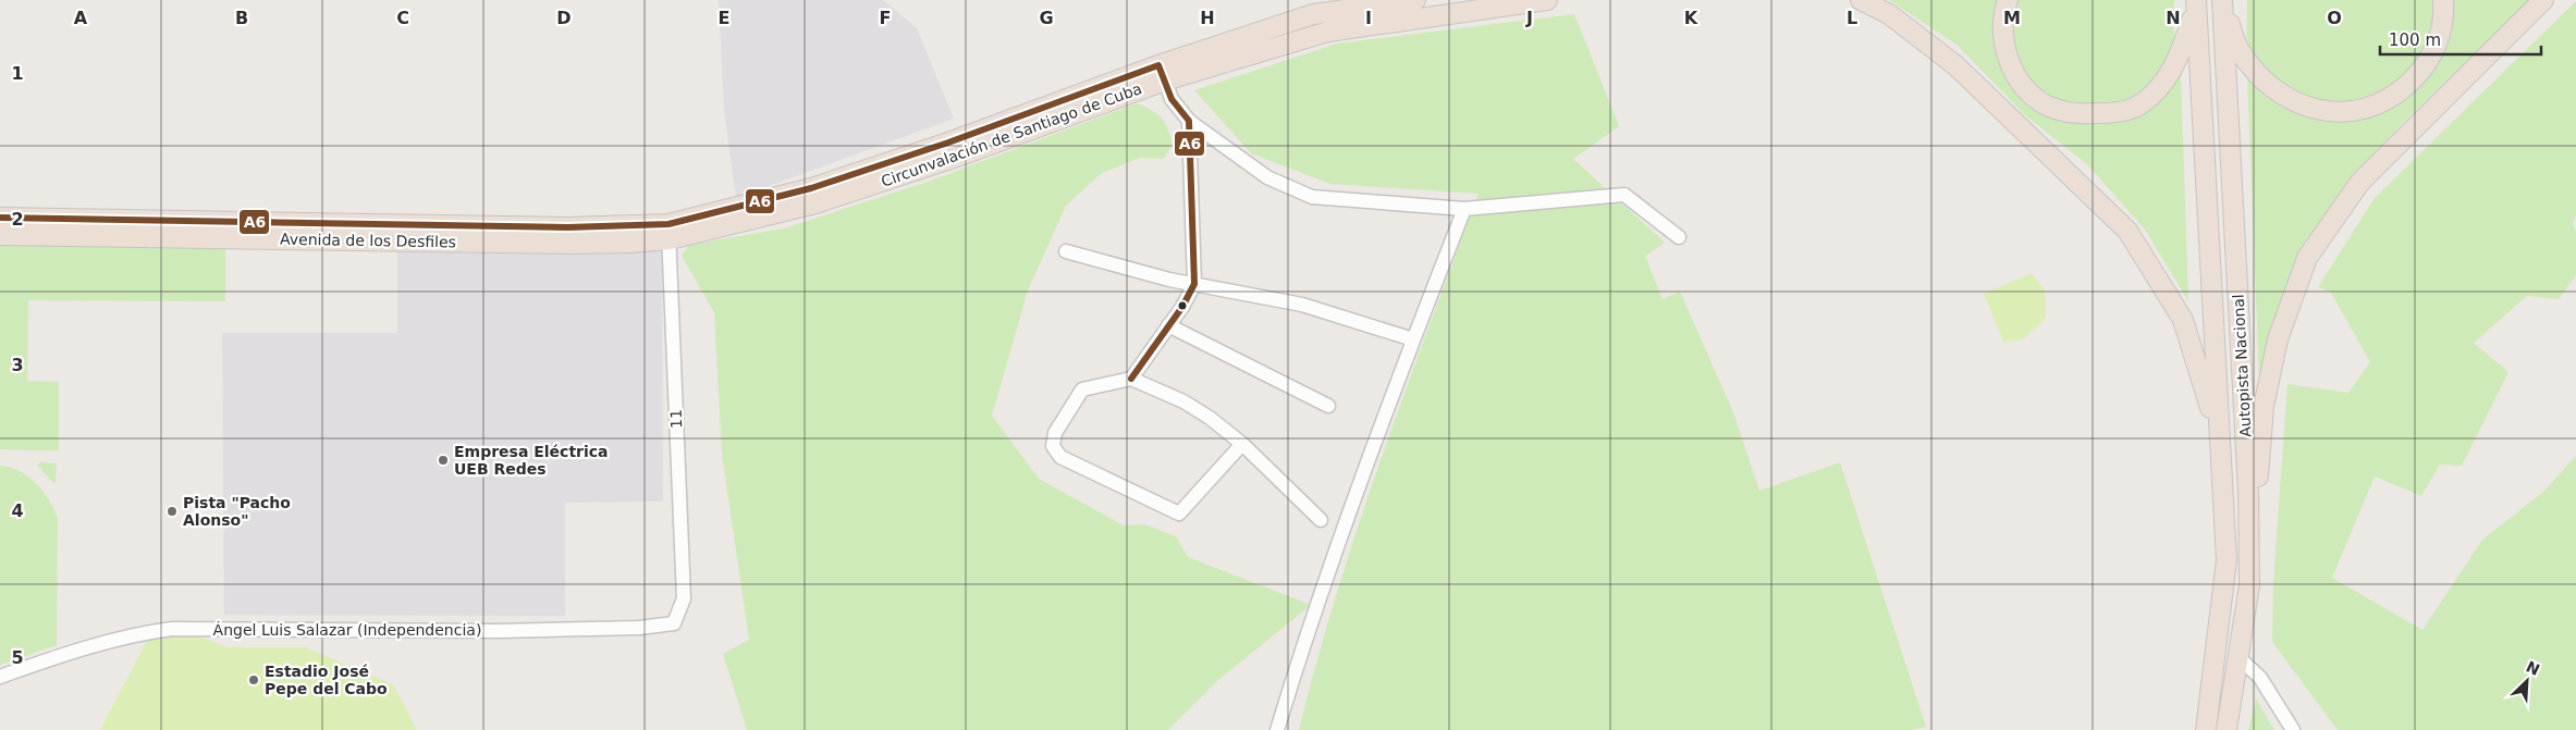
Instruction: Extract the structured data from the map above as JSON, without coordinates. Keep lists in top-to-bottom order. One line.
{"streets":{"highway":["Circunvalación de Santiago de Cuba","Avenida de los Desfiles","Autopista Nacional"],"street":["11","Ángel Luis Salazar (Independencia)"]},"crossings":[["Circunvalación de Santiago de Cuba","Avenida de los Desfiles"],["Circunvalación de Santiago de Cuba","11"],["Avenida de los Desfiles","11"],["11","Ángel Luis Salazar (Independencia)"]],"places":["Empresa Eléctrica UEB Redes","Pista \"Pacho Alonso\"","Estadio José Pepe del Cabo"],"lines":["transit line A6"],"scale_bar":"100 m","north":"top right","grid":{"columns":["A","B","C","D","E","F","G","H","I","J","K","L","M","N","O"],"rows":["1","2","3","4","5"]}}
